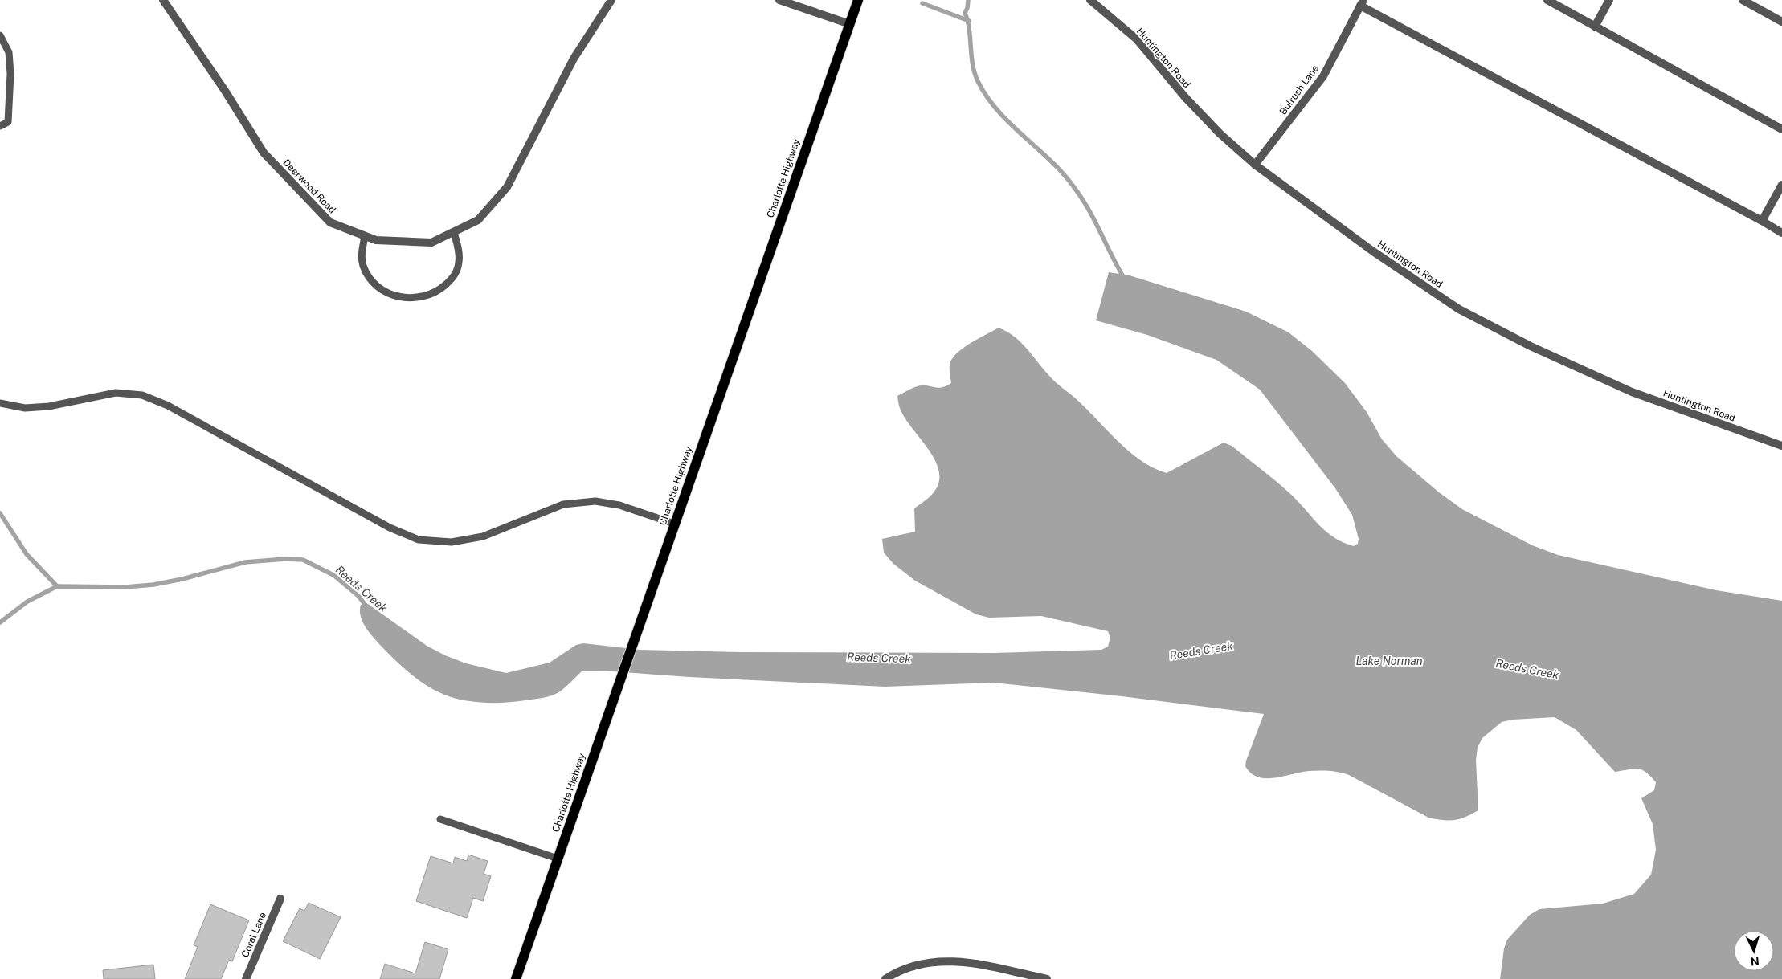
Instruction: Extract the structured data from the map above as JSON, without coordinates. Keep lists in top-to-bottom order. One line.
{"streets":{"main road":["Charlotte Highway"],"street":["Huntington Road","Bulrush Lane","Deerwood Road","Coral Lane"]},"crossings":[["Huntington Road","Bulrush Lane"]],"water":["Reeds Creek","Lake Norman"],"north":"bottom"}
